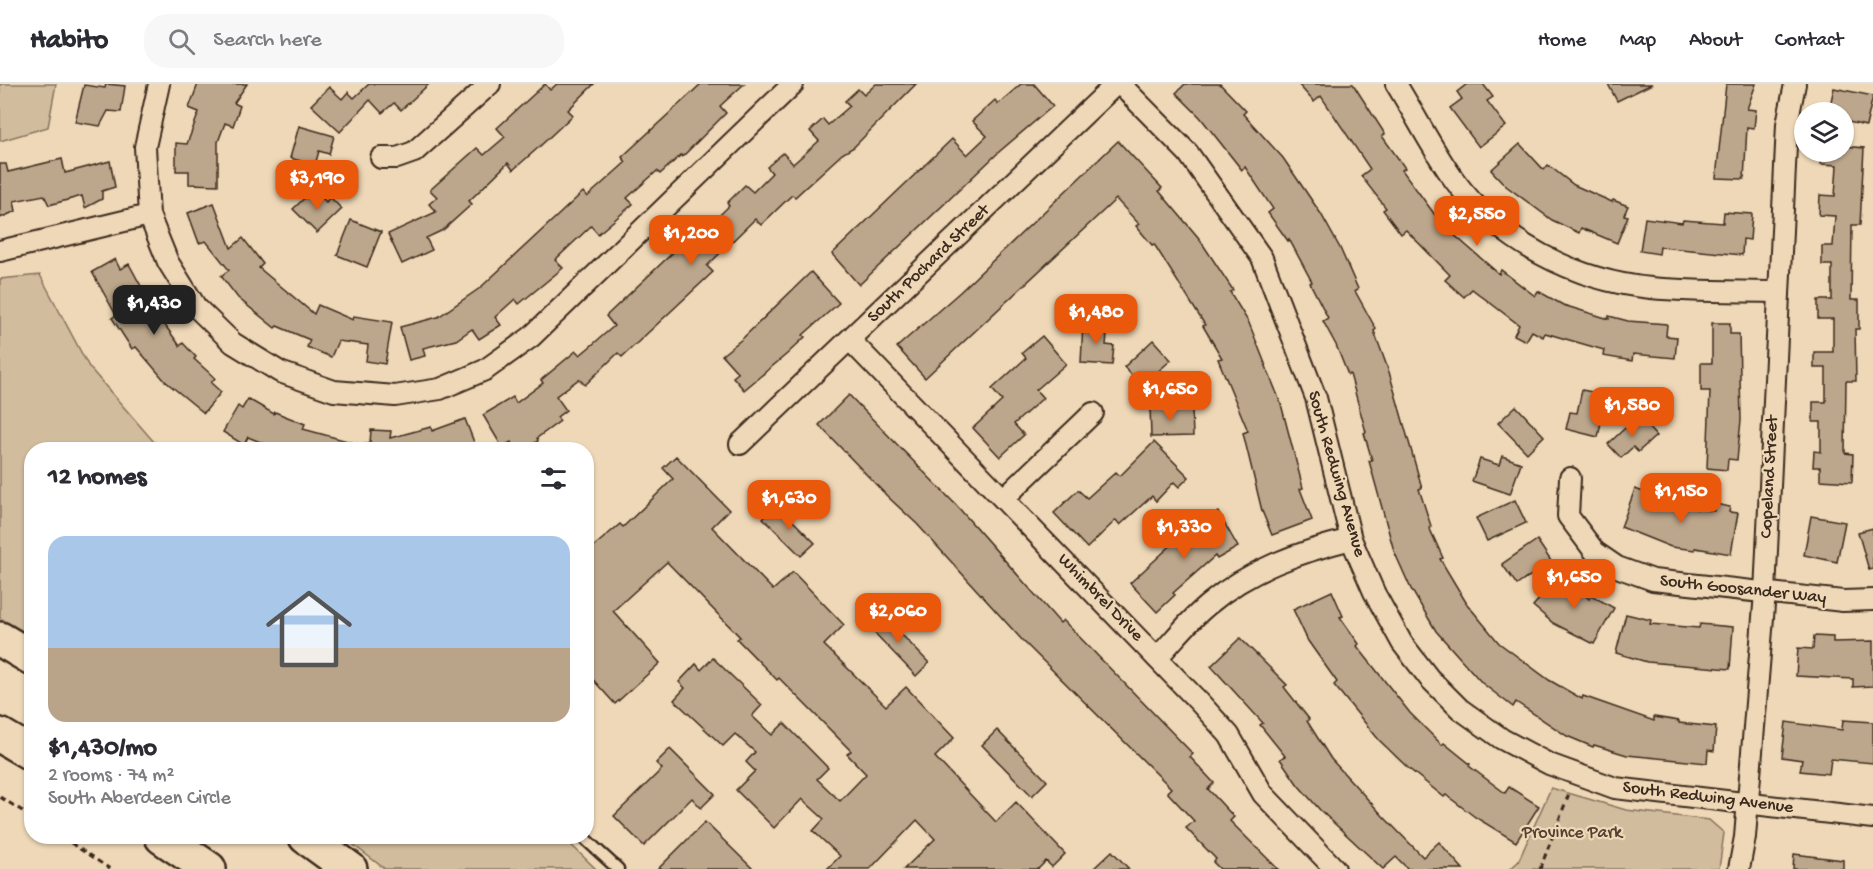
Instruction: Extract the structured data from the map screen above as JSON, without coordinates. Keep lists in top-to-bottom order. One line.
{"streets":{"street":["South Pochard Street","South Redwing Avenue","Copeland Street","South Goosander Way","Whimbrel Drive"]},"crossings":[["South Pochard Street","South Redwing Avenue"],["South Pochard Street","Whimbrel Drive"],["South Redwing Avenue","Copeland Street"],["Copeland Street","South Goosander Way"]],"parks":["Province Park"],"page":{"header":"Habito","search":"Search here","nav":["Home","Map","About","Contact"],"price":["$3,190","$2,550","$1,200","$1,430","$1,480","$1,650","$1,580","$1,150","$1,630","$1,330","$1,650","$2,060"],"heading":"12 homes","list":[{"name":"$1,430/mo","note":"2 rooms · 74 m² · South Aberdeen Circle"}]}}
